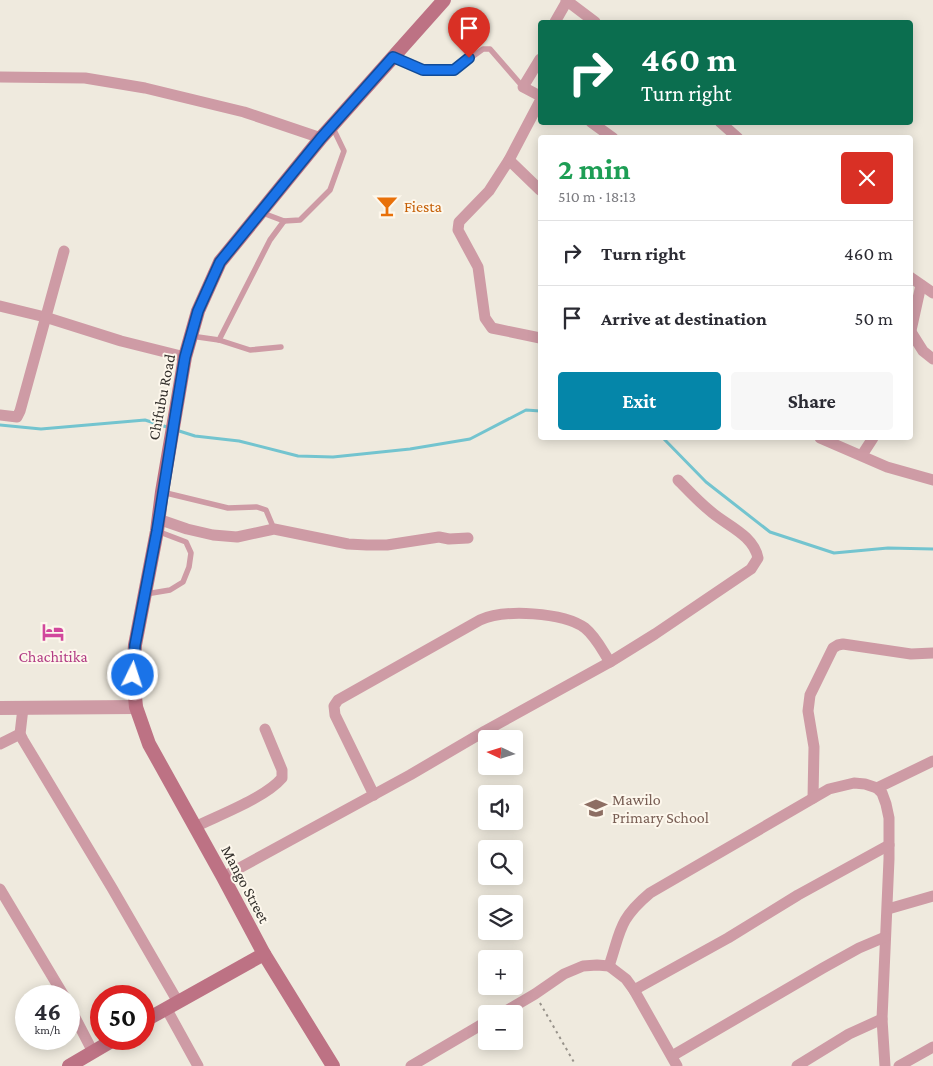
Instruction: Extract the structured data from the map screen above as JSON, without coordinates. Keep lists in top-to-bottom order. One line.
{"streets":{"main road":["Chifubu Road","Mango Street"]},"crossings":[["Chifubu Road","Mango Street"]],"places":{"bar":["Fiesta"],"hotel":["Chachitika"],"school or university":["Mawilo Primary School"]},"north":"left","page":{"turn":["460 m","Turn right"],"heading":["2 min","510 m · 18:13"],"list":[{"name":"Turn right","value":"460 m"},{"name":"Arrive at destination","value":"50 m"}],"buttons":["Exit","Share"],"map_buttons":["+","−"],"speed":"46 km/h","limit":"50"}}
